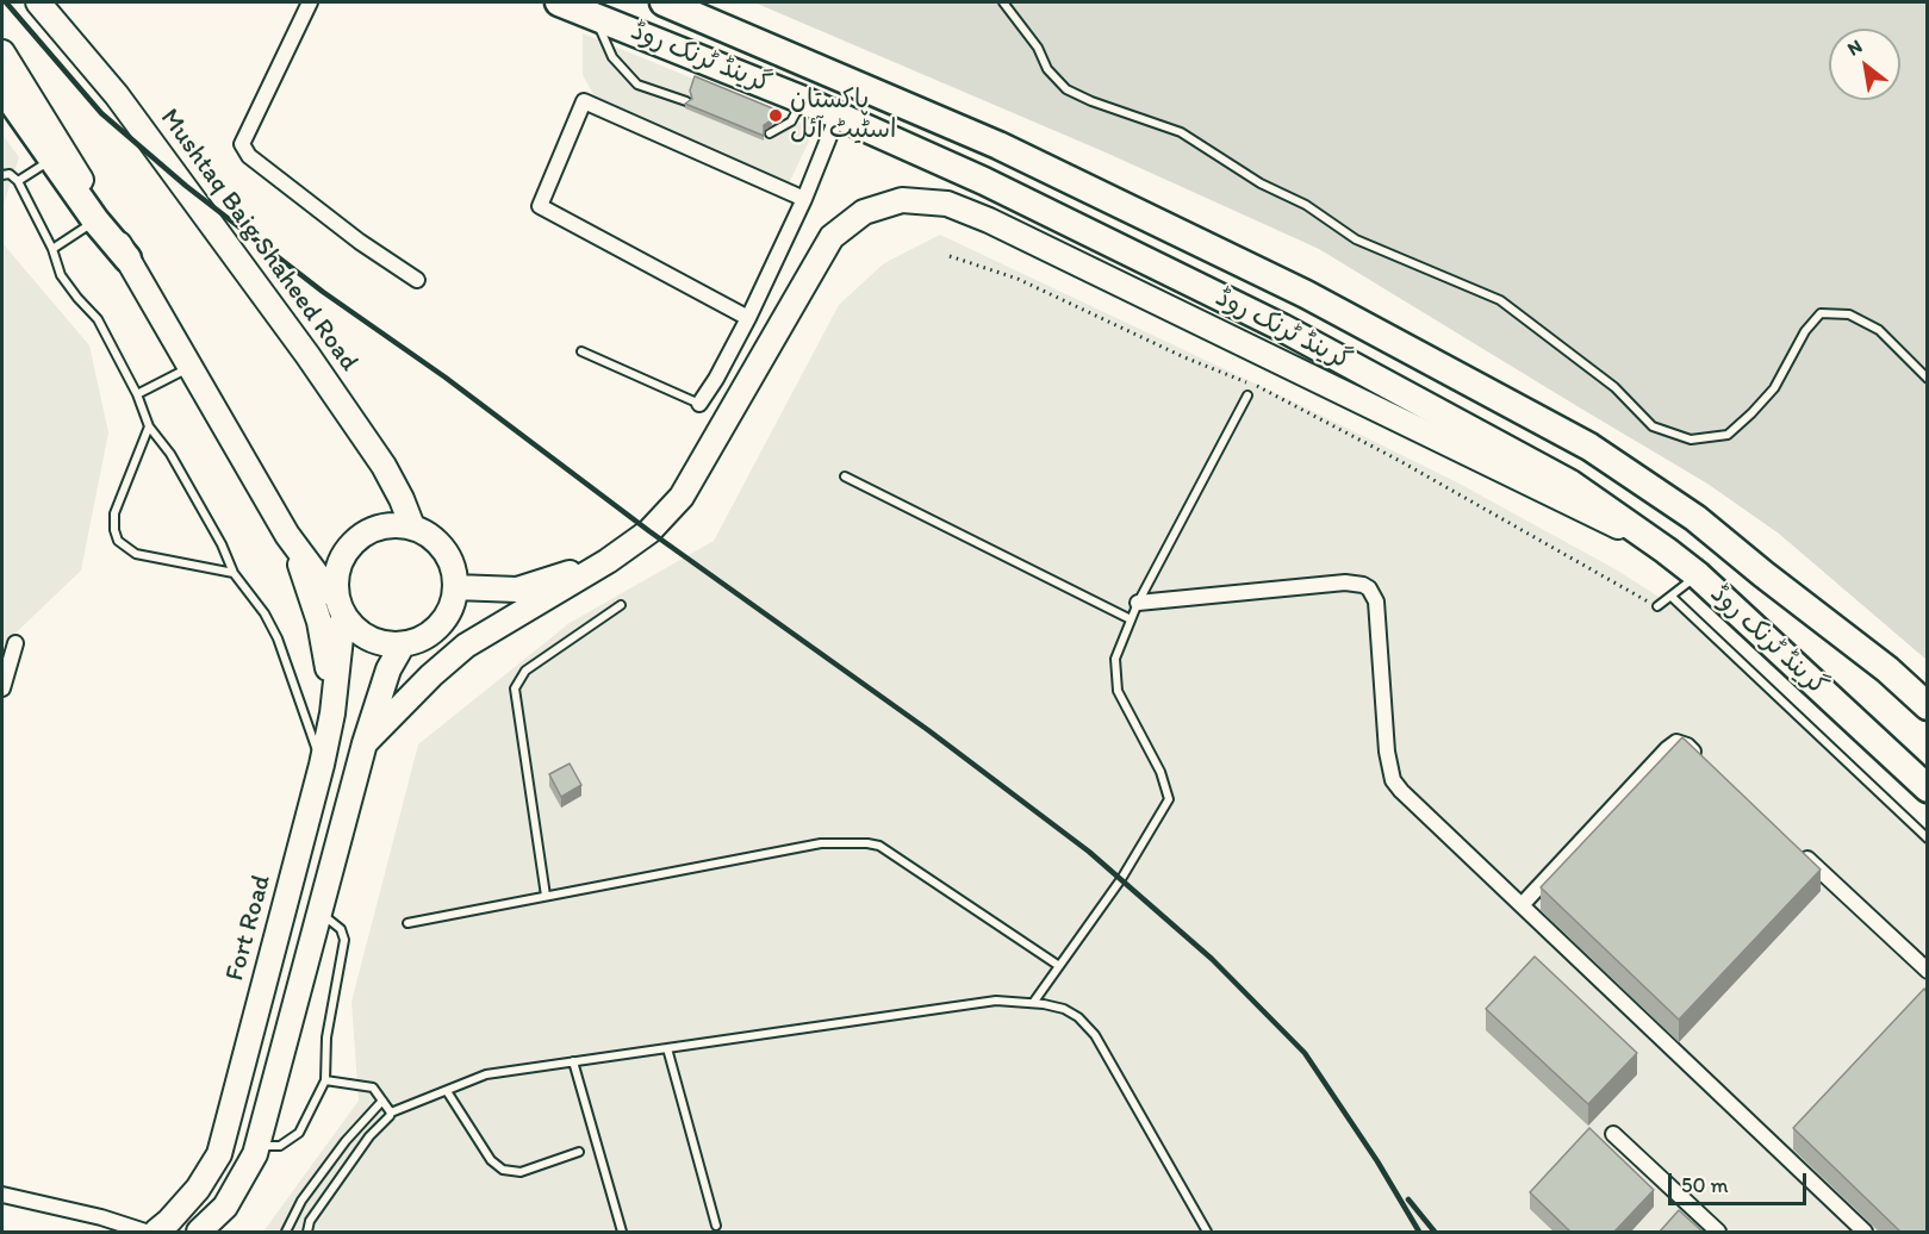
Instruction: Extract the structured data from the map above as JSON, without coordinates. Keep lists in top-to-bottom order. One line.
{"streets":{"highway":["گرینڈ ٹرنک روڈ"],"main road":["Mushtaq Baig Shaheed Road","Fort Road"]},"crossings":[["Mushtaq Baig Shaheed Road","Fort Road"]],"places":["پاکستان اسٹیٹ آئل"],"scale_bar":"50 m","north":"top left"}
